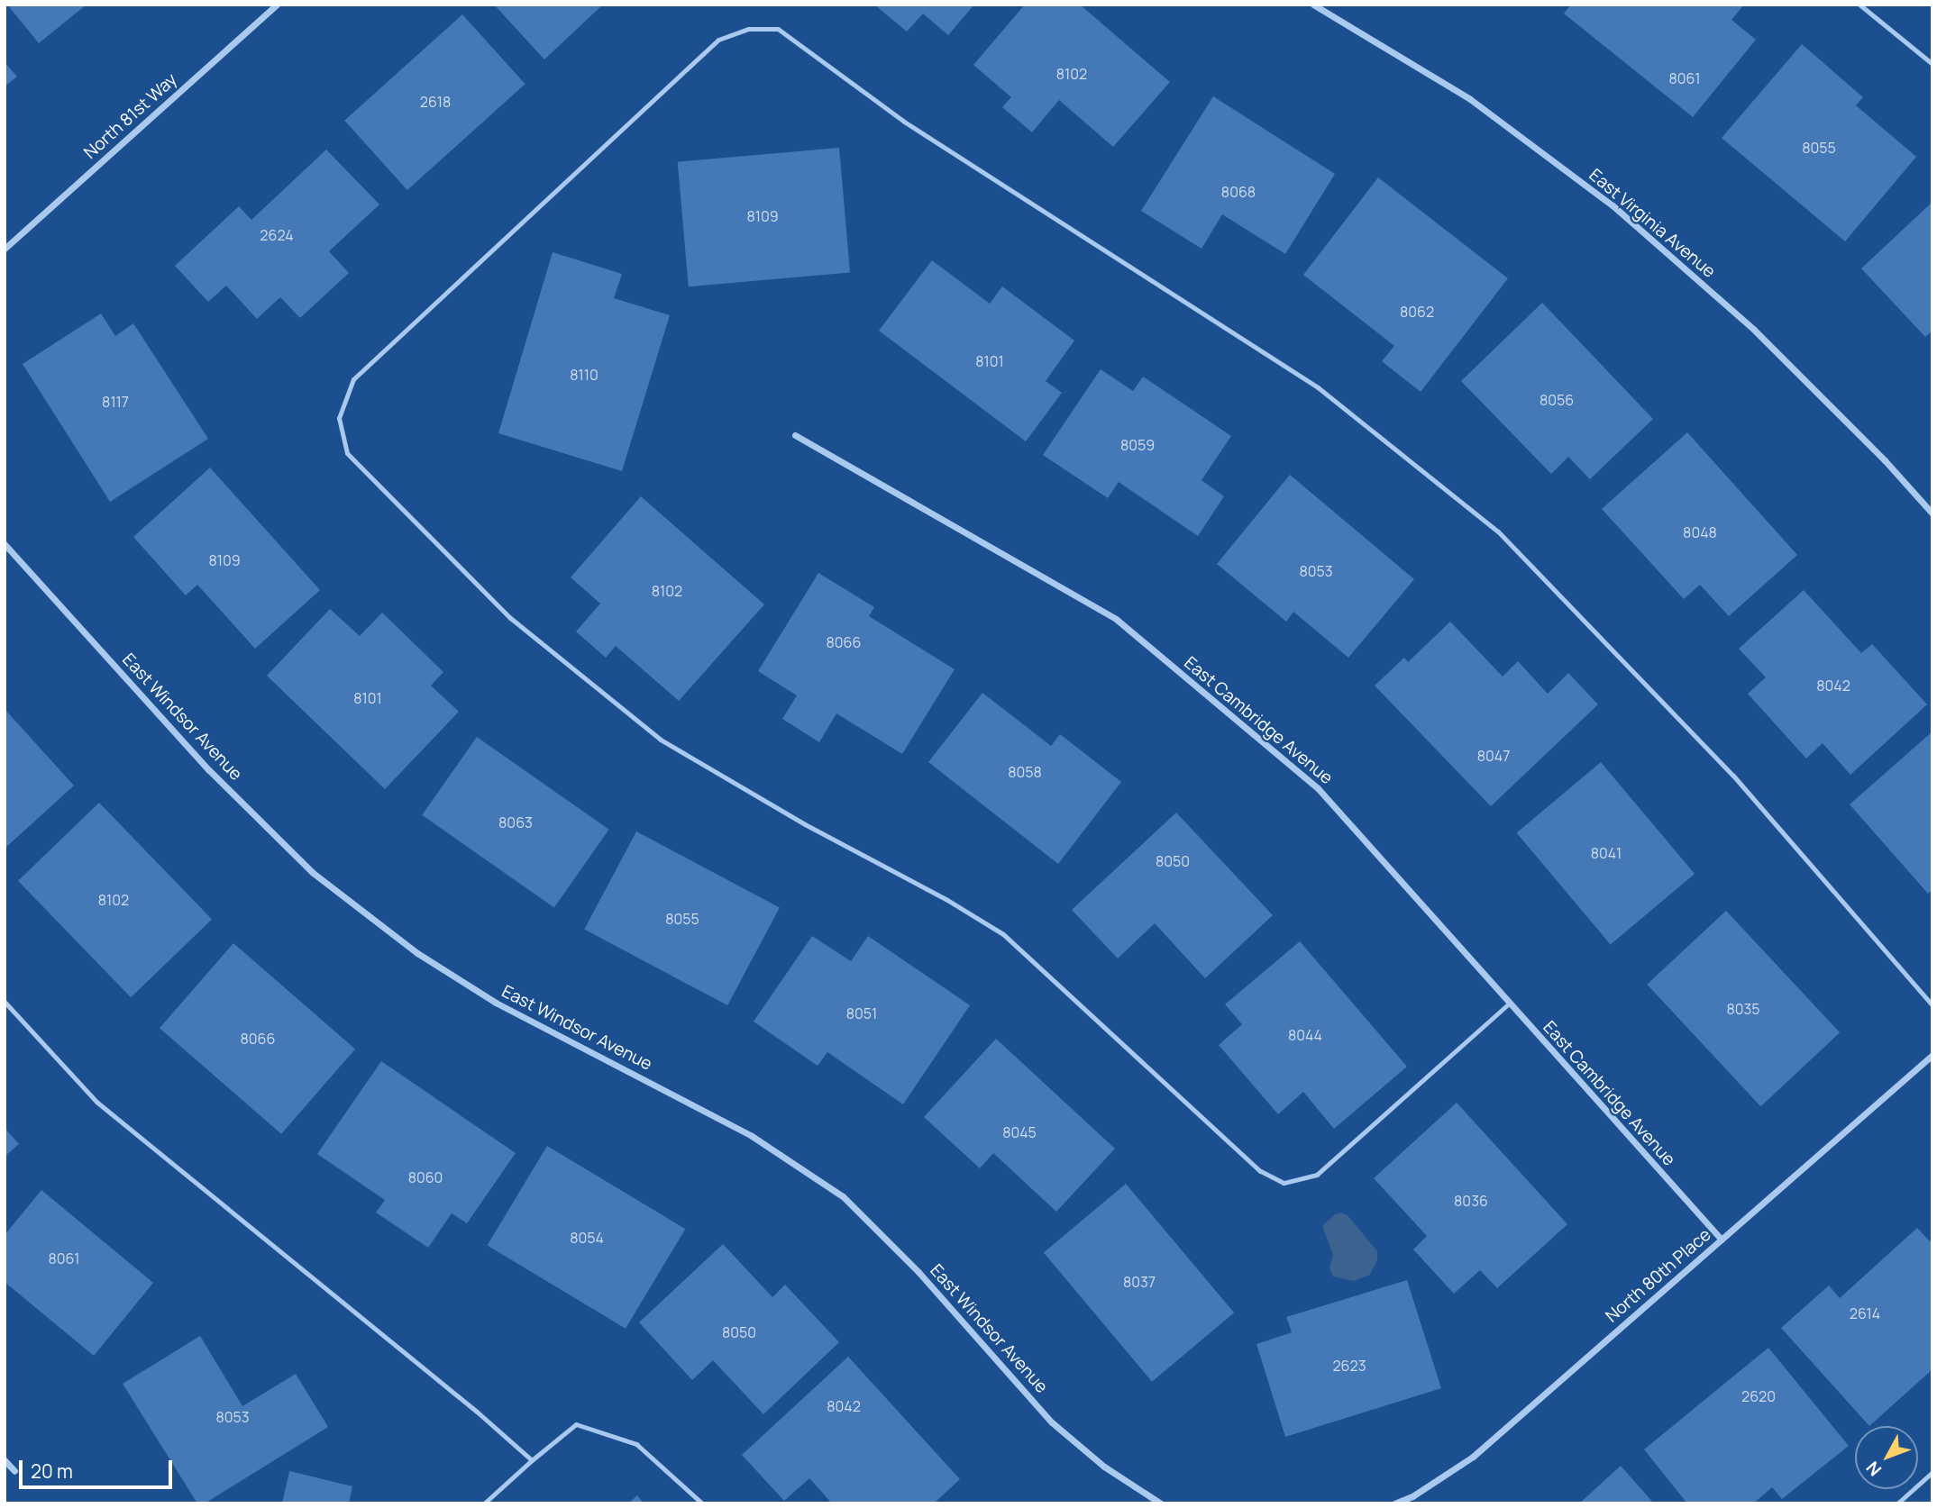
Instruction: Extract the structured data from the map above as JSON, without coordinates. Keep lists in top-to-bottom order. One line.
{"streets":{"street":["North 81st Way","East Virginia Avenue","East Windsor Avenue","East Cambridge Avenue","North 80th Place"]},"crossings":[["East Cambridge Avenue","North 80th Place"]],"house_numbers":["8102","8061","2618","8055","8068","8109","2624","8062","8101","8110","8056","8117","8059","8048","8109","8053","8102","8066","8042","8101","8047","8058","8063","8041","8050","8102","8055","8035","8051","8044","8066","8045","8060","8036","8054","8061","8037","2614","8050","2623","2620","8042","8053"],"scale_bar":"20 m","north":"bottom left"}
